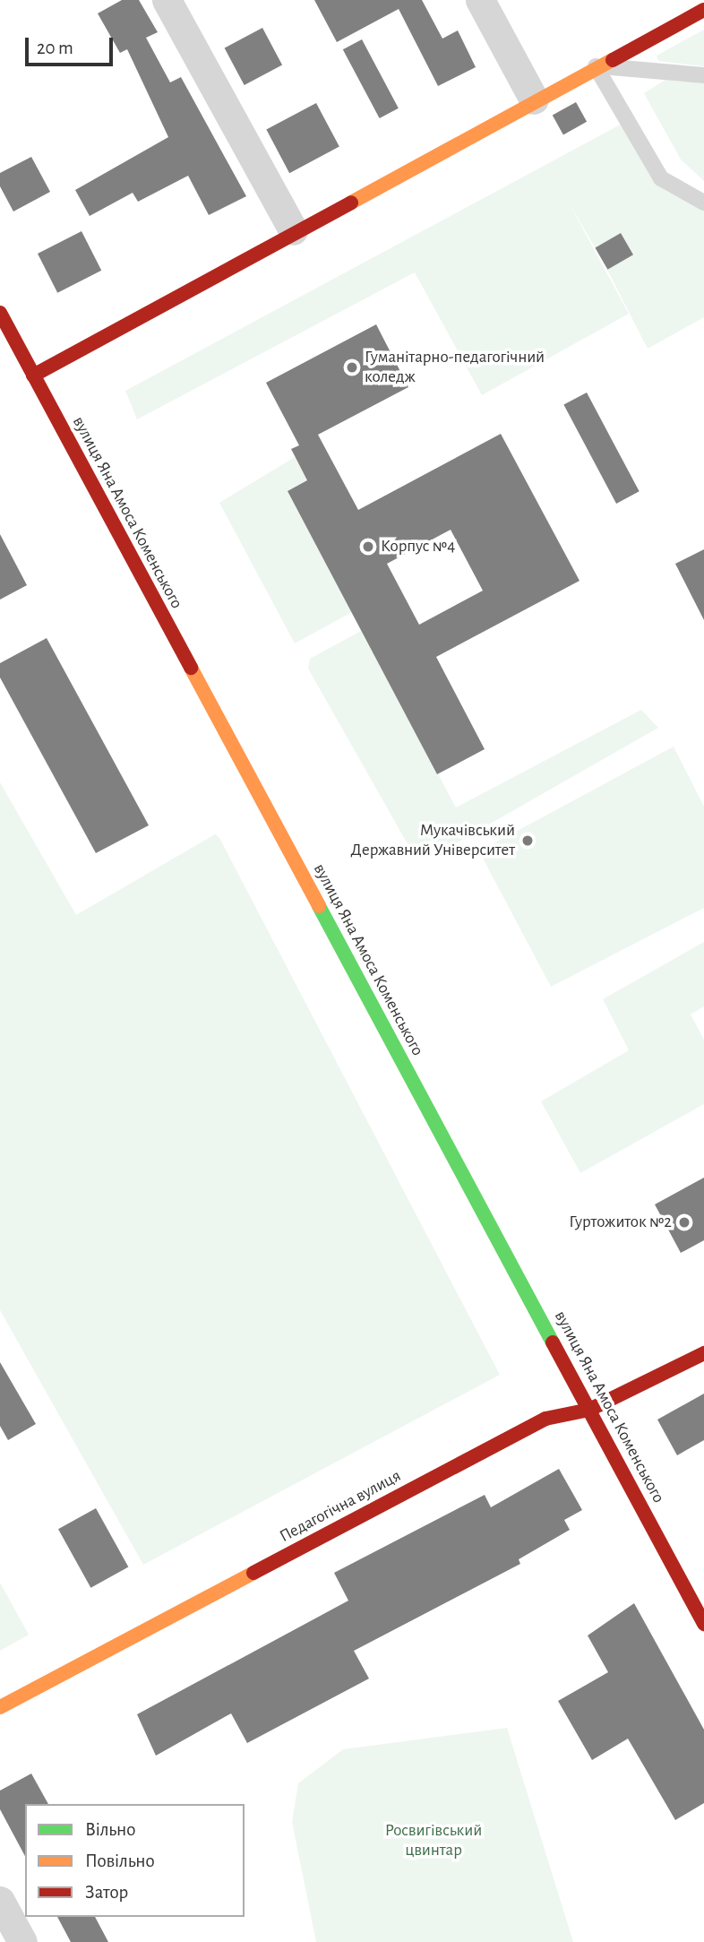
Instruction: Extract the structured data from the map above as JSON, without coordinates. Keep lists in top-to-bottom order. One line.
{"streets":{"street":["вулиця Яна Амоса Коменського","Педагогічна вулиця"]},"crossings":[["вулиця Яна Амоса Коменського","Педагогічна вулиця"]],"parks":["Росвигівський цвинтар"],"places":["Гуманітарно-педагогічний коледж","Корпус №4","Мукачівський Державний Університет","Гуртожиток №2"],"legend":["Вільно","Повільно","Затор"],"scale_bar":"20 m"}
